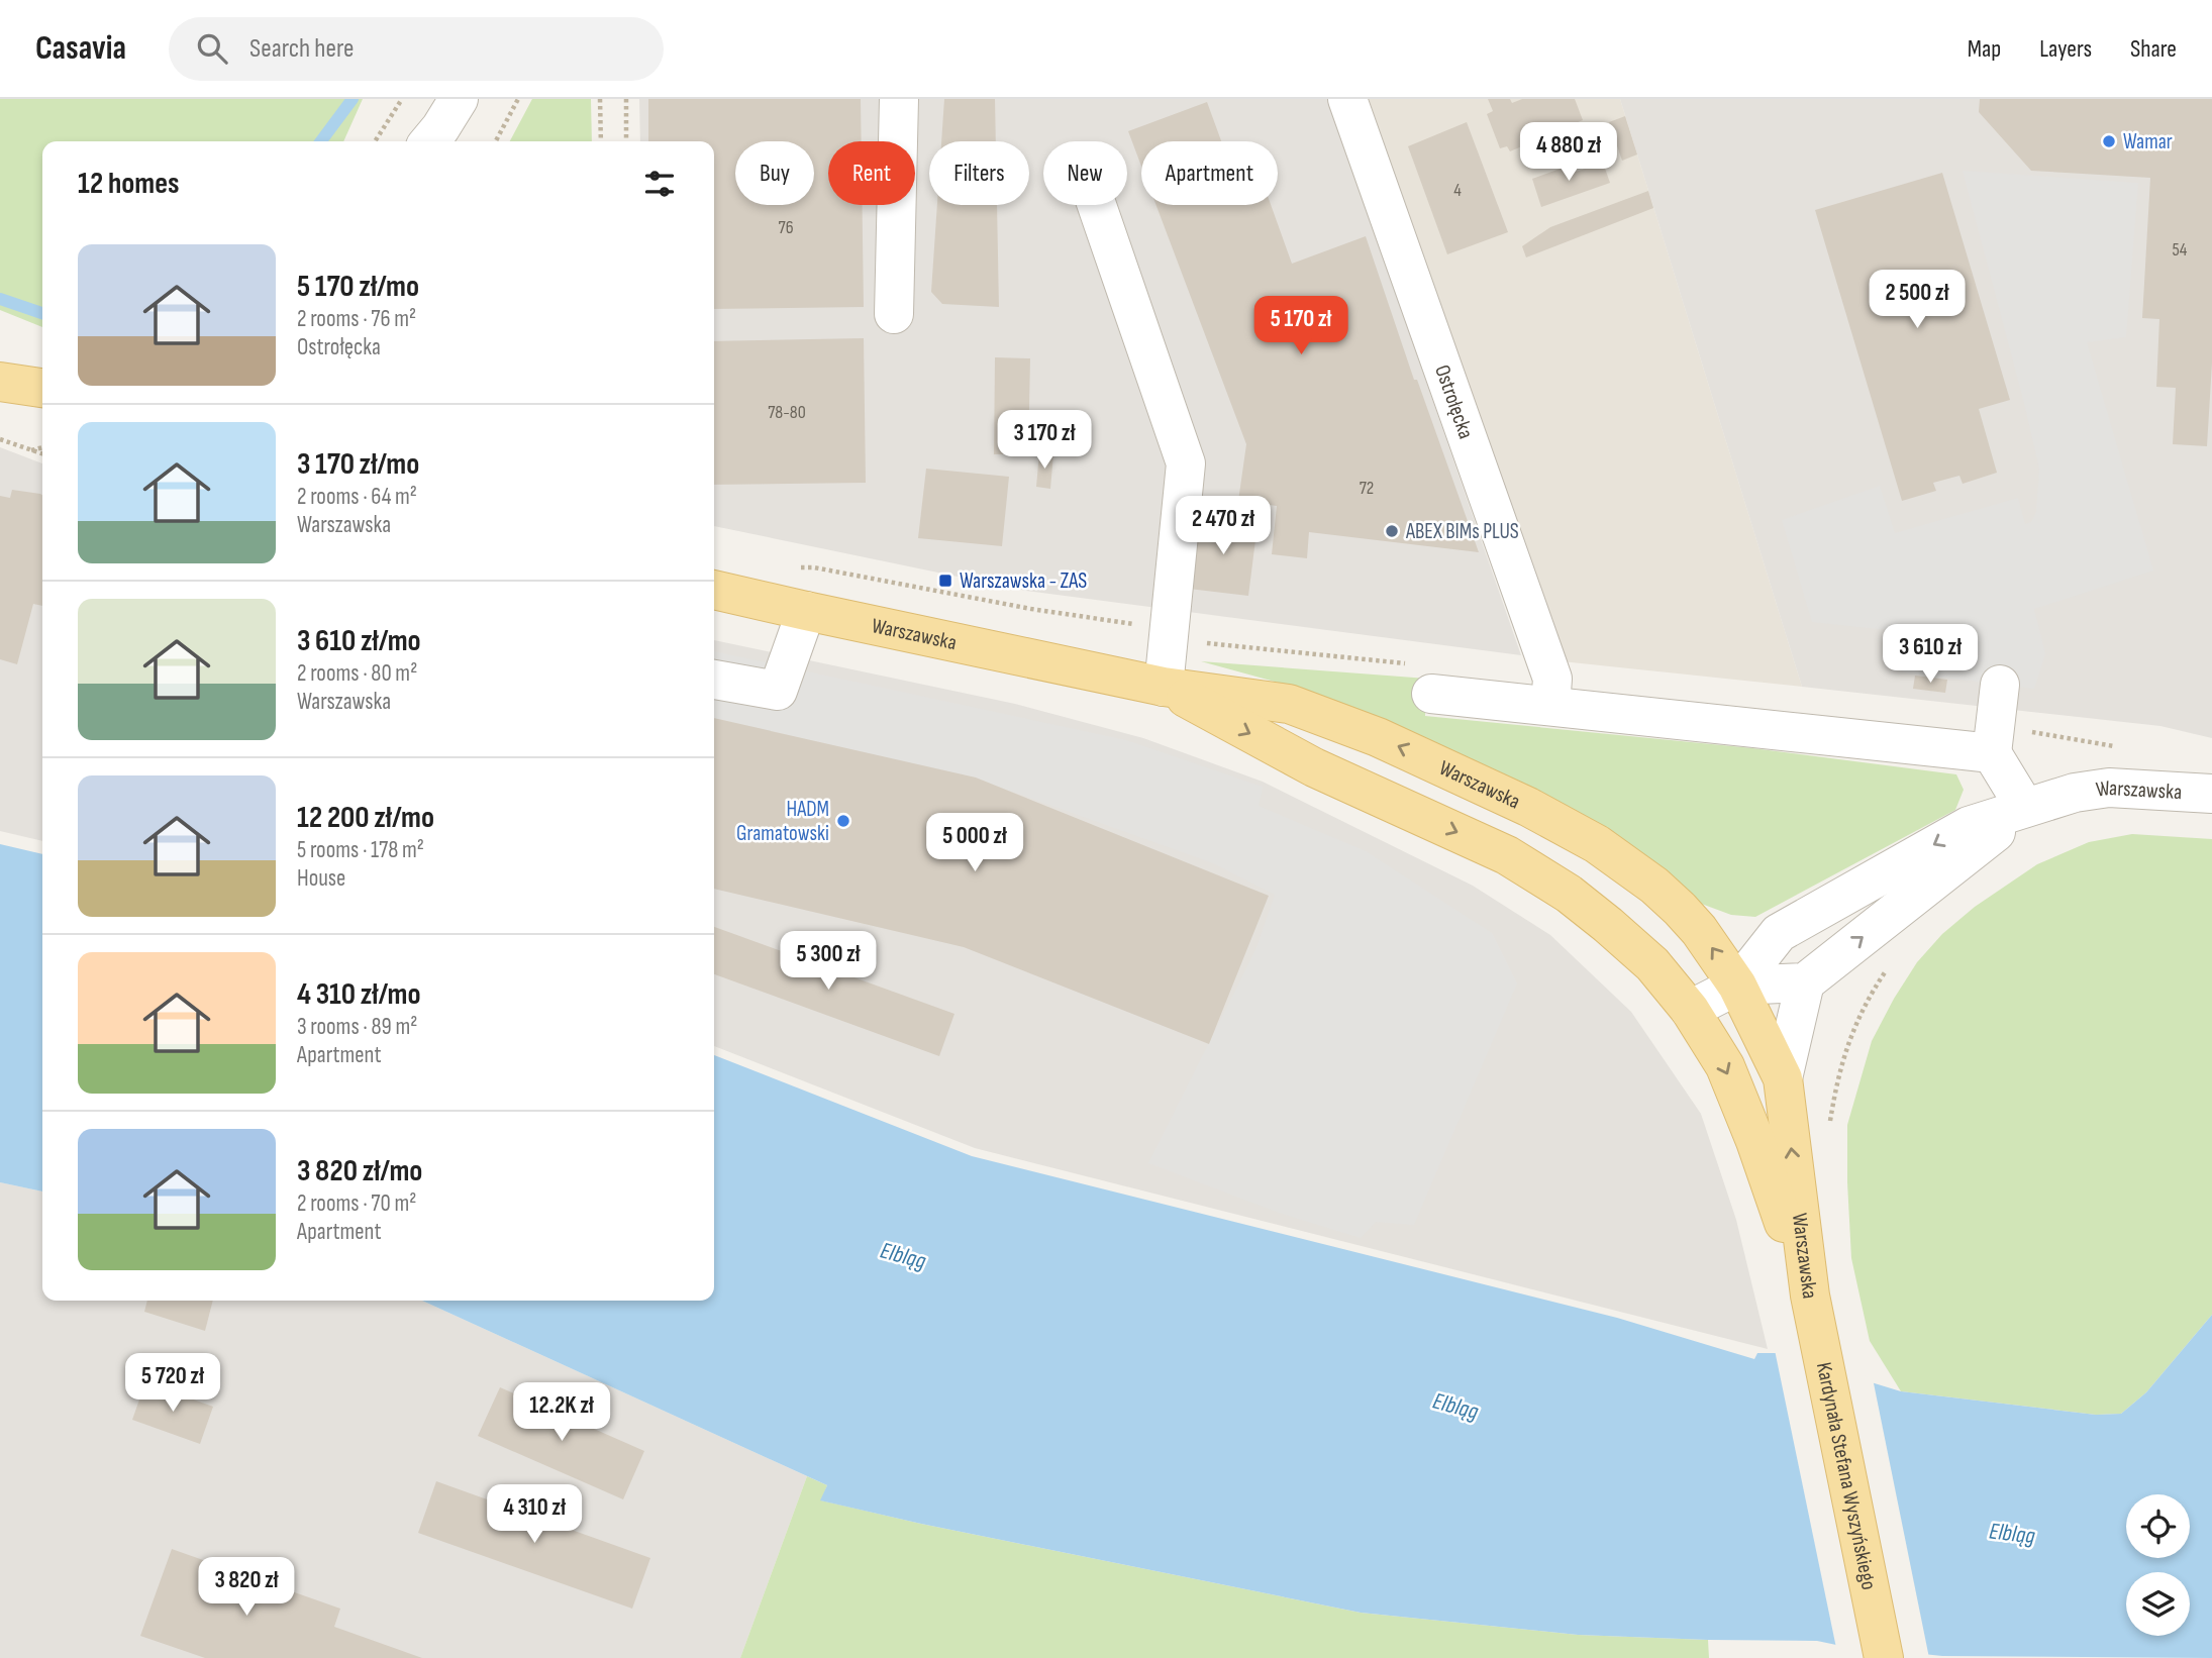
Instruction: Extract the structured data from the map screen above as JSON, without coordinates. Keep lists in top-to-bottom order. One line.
{"streets":{"main road":["Warszawska","Kardynała Stefana Wyszyńskiego"],"street":["Ostrołęcka"]},"crossings":[["Warszawska","Kardynała Stefana Wyszyńskiego"]],"water":["Elbląg"],"places":{"other":["Wamar","ABEX BIMs PLUS","HADM Gramatowski"],"transit":["Warszawska - ZAS"]},"house_numbers":["4","76","54","78-80","72"],"page":{"header":"Casavia","search":"Search here","nav":["Map","Layers","Share"],"price":["4 880 zł","2 500 zł","5 170 zł","3 170 zł","2 470 zł","3 610 zł","5 000 zł","5 300 zł","5 720 zł","12.2K zł","4 310 zł","3 820 zł"],"chip":["Buy","Rent","Filters","New","Apartment"],"heading":"12 homes","list":[{"name":"5 170 zł/mo","note":"2 rooms · 76 m² · Ostrołęcka"},{"name":"3 170 zł/mo","note":"2 rooms · 64 m² · Warszawska"},{"name":"3 610 zł/mo","note":"2 rooms · 80 m² · Warszawska"},{"name":"12 200 zł/mo","note":"5 rooms · 178 m² · House"},{"name":"4 310 zł/mo","note":"3 rooms · 89 m² · Apartment"},{"name":"3 820 zł/mo","note":"2 rooms · 70 m² · Apartment"}]}}
